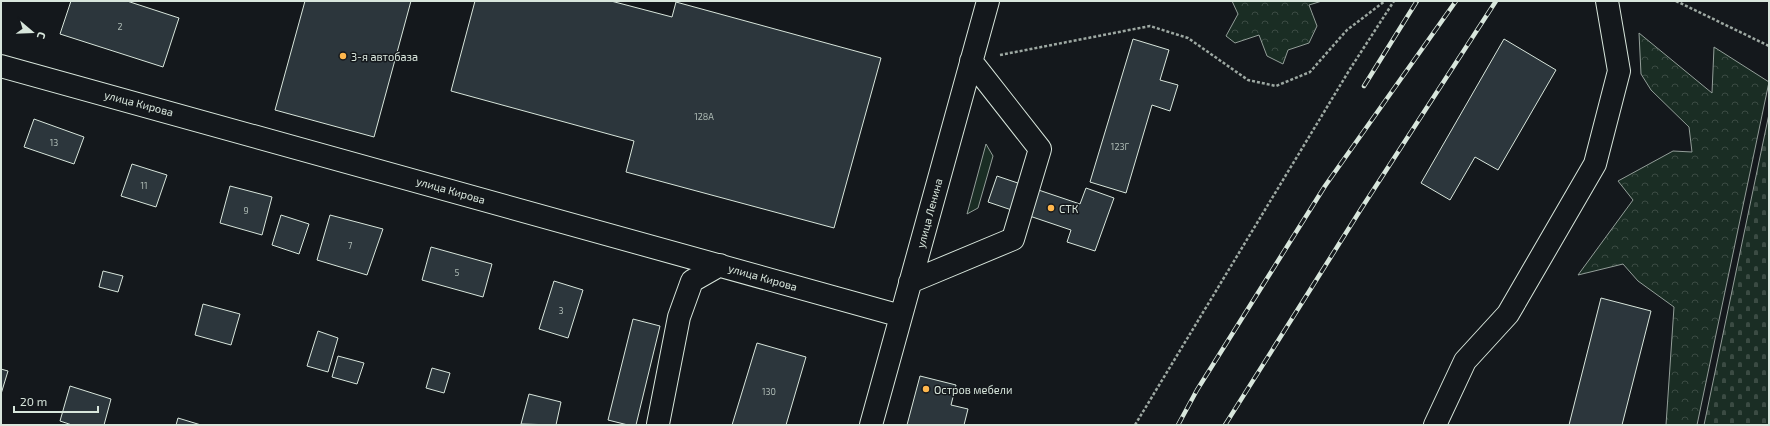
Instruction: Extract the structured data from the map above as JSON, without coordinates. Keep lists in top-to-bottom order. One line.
{"streets":{"street":["улица Кирова","улица Ленина"]},"crossings":[["улица Кирова","улица Ленина"]],"places":["3-я автобаза","СТК","Остров мебели"],"house_numbers":["2","128А","13","123Г","11","9","7","5","3","130"],"scale_bar":"20 m","north":"right"}
